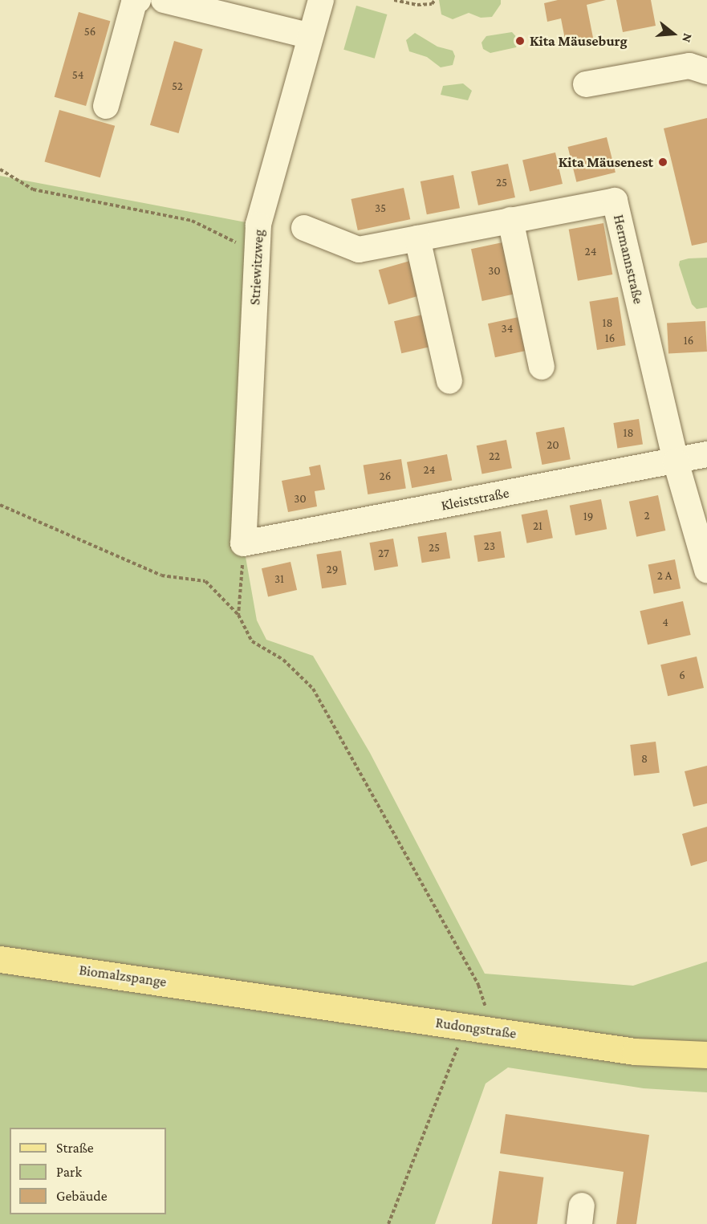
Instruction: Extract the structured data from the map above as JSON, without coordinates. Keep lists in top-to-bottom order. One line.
{"streets":{"main road":["Biomalzspange","Rudongstraße"],"street":["Hermannstraße","Striewitzweg","Kleiststraße"]},"crossings":[["Hermannstraße","Kleiststraße"],["Striewitzweg","Kleiststraße"],["Biomalzspange","Rudongstraße"]],"places":["Kita Mäuseburg","Kita Mäusenest"],"house_numbers":["56","54","52","25","35","24","30","18","34","16","16","18","20","22","24","26","30","2","19","21","23","25","27","29","2 A","31","4","6","8"],"legend":["Straße","Park","Gebäude"],"north":"right"}
